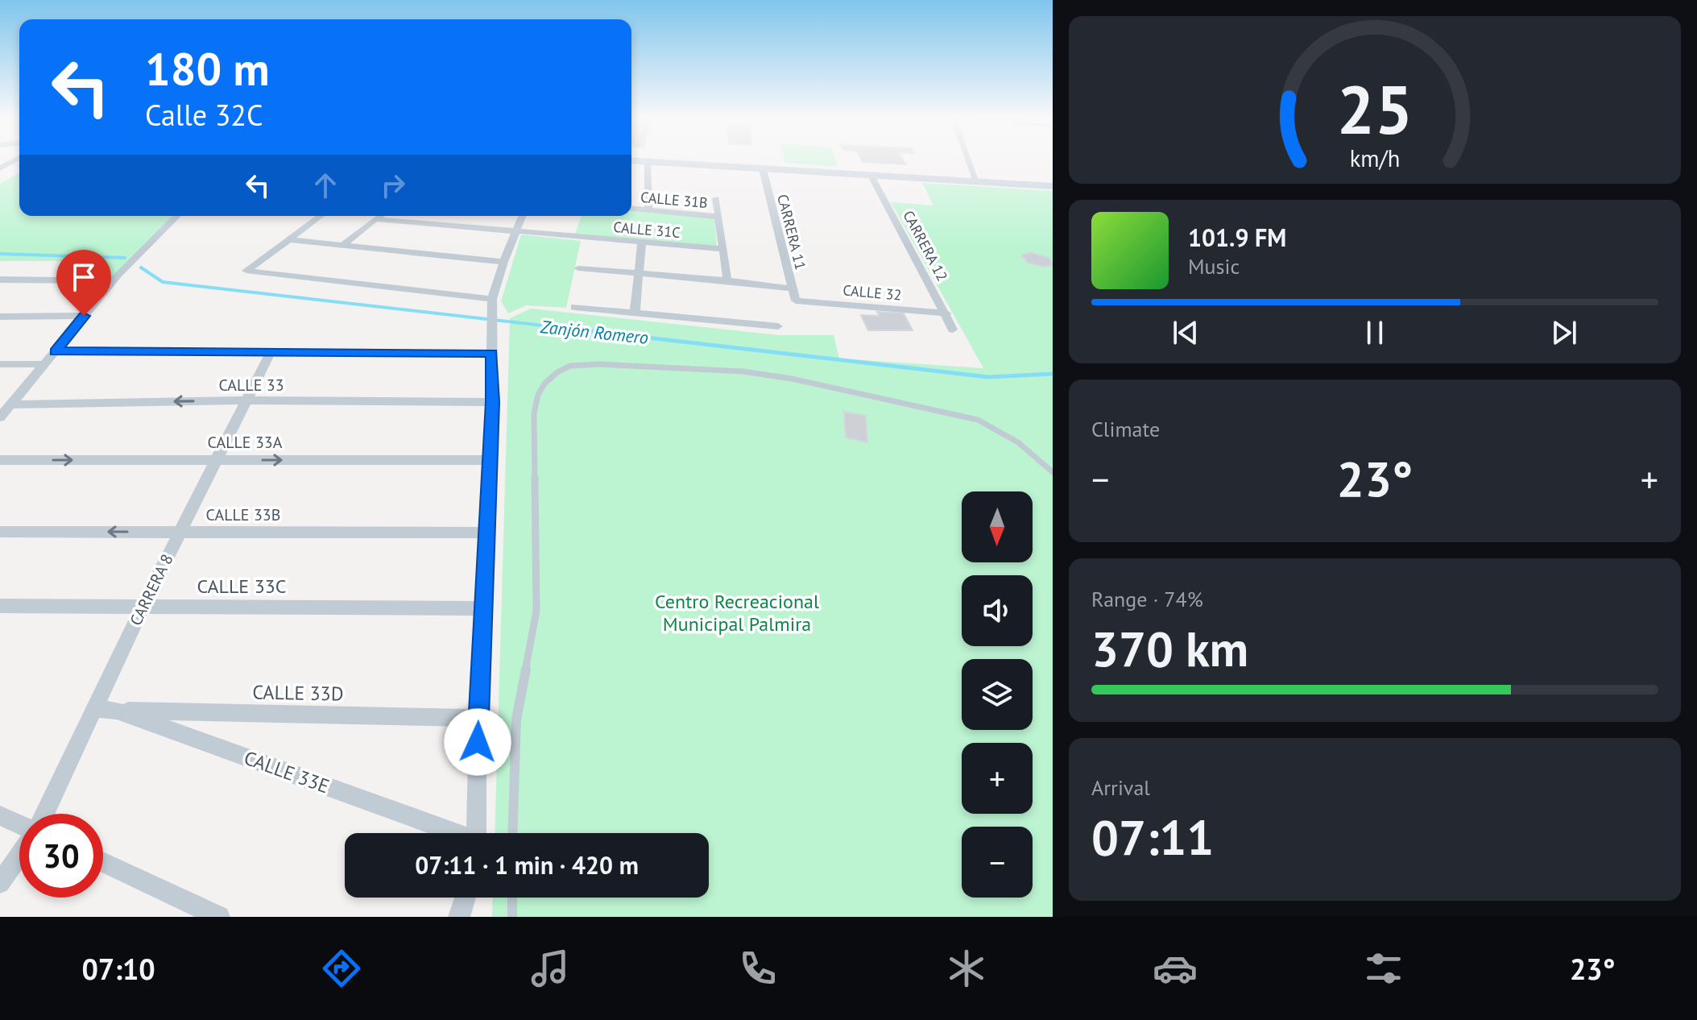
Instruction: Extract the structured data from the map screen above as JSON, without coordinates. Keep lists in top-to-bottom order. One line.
{"streets":{"street":["CALLE 31B","CALLE 31C","CARRERA 11","CARRERA 12","CALLE 32","CALLE 33","CALLE 33A","CALLE 33B","CALLE 33C","CARRERA 8","CALLE 33D","CALLE 33E"]},"crossings":[["CARRERA 11","CALLE 32"],["CARRERA 12","CALLE 32"],["CALLE 33","CARRERA 8"],["CALLE 33A","CARRERA 8"],["CALLE 33B","CARRERA 8"],["CALLE 33C","CARRERA 8"],["CARRERA 8","CALLE 33E"],["CALLE 33D","CALLE 33E"]],"one_way":["CALLE 33B"],"water":["Zanjón Romero"],"parks":["Centro Recreacional Municipal Palmira"],"north":"bottom","page":{"turn":["180 m","Calle 32C"],"song":["101.9 FM","Music"],"tile":["Climate",["Range · 74%","370 km"],["Arrival","07:11"]],"heat":["−","23°","+"],"map_buttons":["+","−"],"limit":"30","trip":"07:11 · 1 min · 420 m","tabs":["07:10","23°"],"gauge":["25","km/h"]}}
